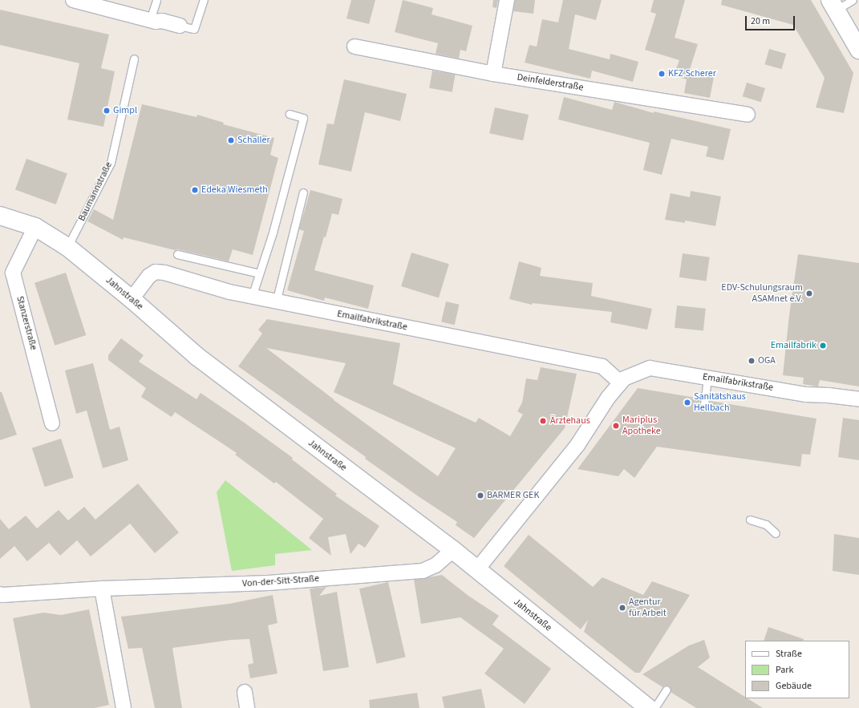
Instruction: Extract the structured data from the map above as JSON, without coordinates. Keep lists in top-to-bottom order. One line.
{"streets":{"street":["Deinfelderstraße","Jahnstraße","Emailfabrikstraße","Stanzerstraße","Von-der-Sitt-Straße"],"lane":["Baumannstraße"]},"crossings":[["Baumannstraße","Jahnstraße"],["Jahnstraße","Emailfabrikstraße"],["Jahnstraße","Stanzerstraße"],["Jahnstraße","Von-der-Sitt-Straße"]],"places":["KFZ Scherer","Gimpl","Schaller","Edeka Wiesmeth","EDV-Schulungsraum ASAMnet e.V.","Emailfabrik","OGA","Sanitätshaus Hellbach","Ärztehaus","Mariplus Apotheke","BARMER GEK","Agentur für Arbeit"],"legend":["Straße","Park","Gebäude"],"scale_bar":"20 m"}
